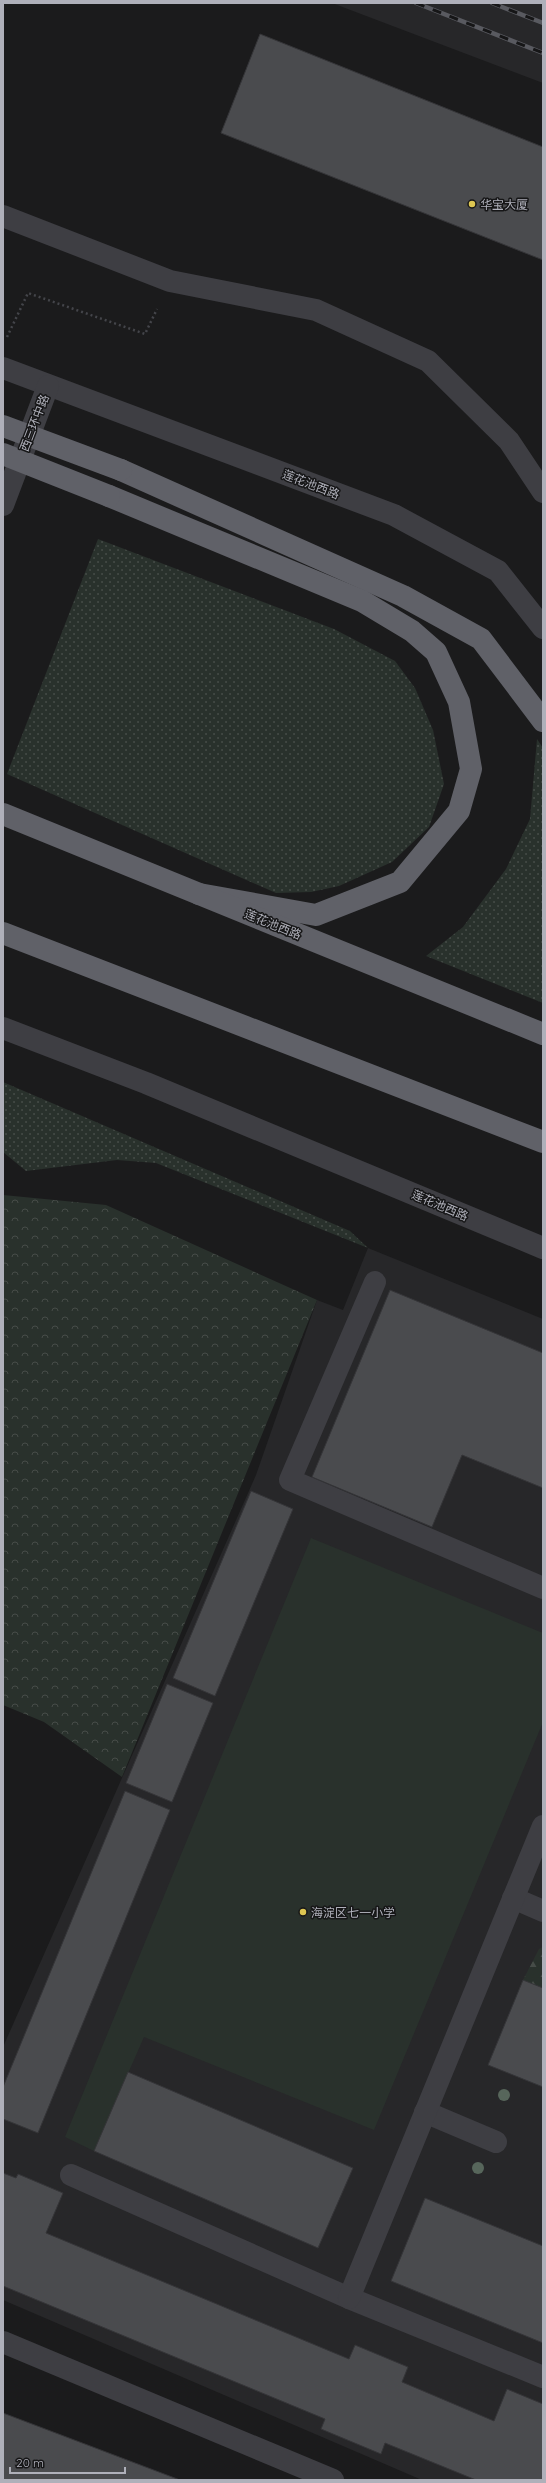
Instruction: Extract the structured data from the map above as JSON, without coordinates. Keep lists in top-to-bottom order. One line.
{"streets":{"highway":["莲花池西路"],"street":["西三环中路"]},"crossings":[["西三环中路","莲花池西路"]],"places":["华宝大厦","海淀区七一小学"],"scale_bar":"20 m"}
